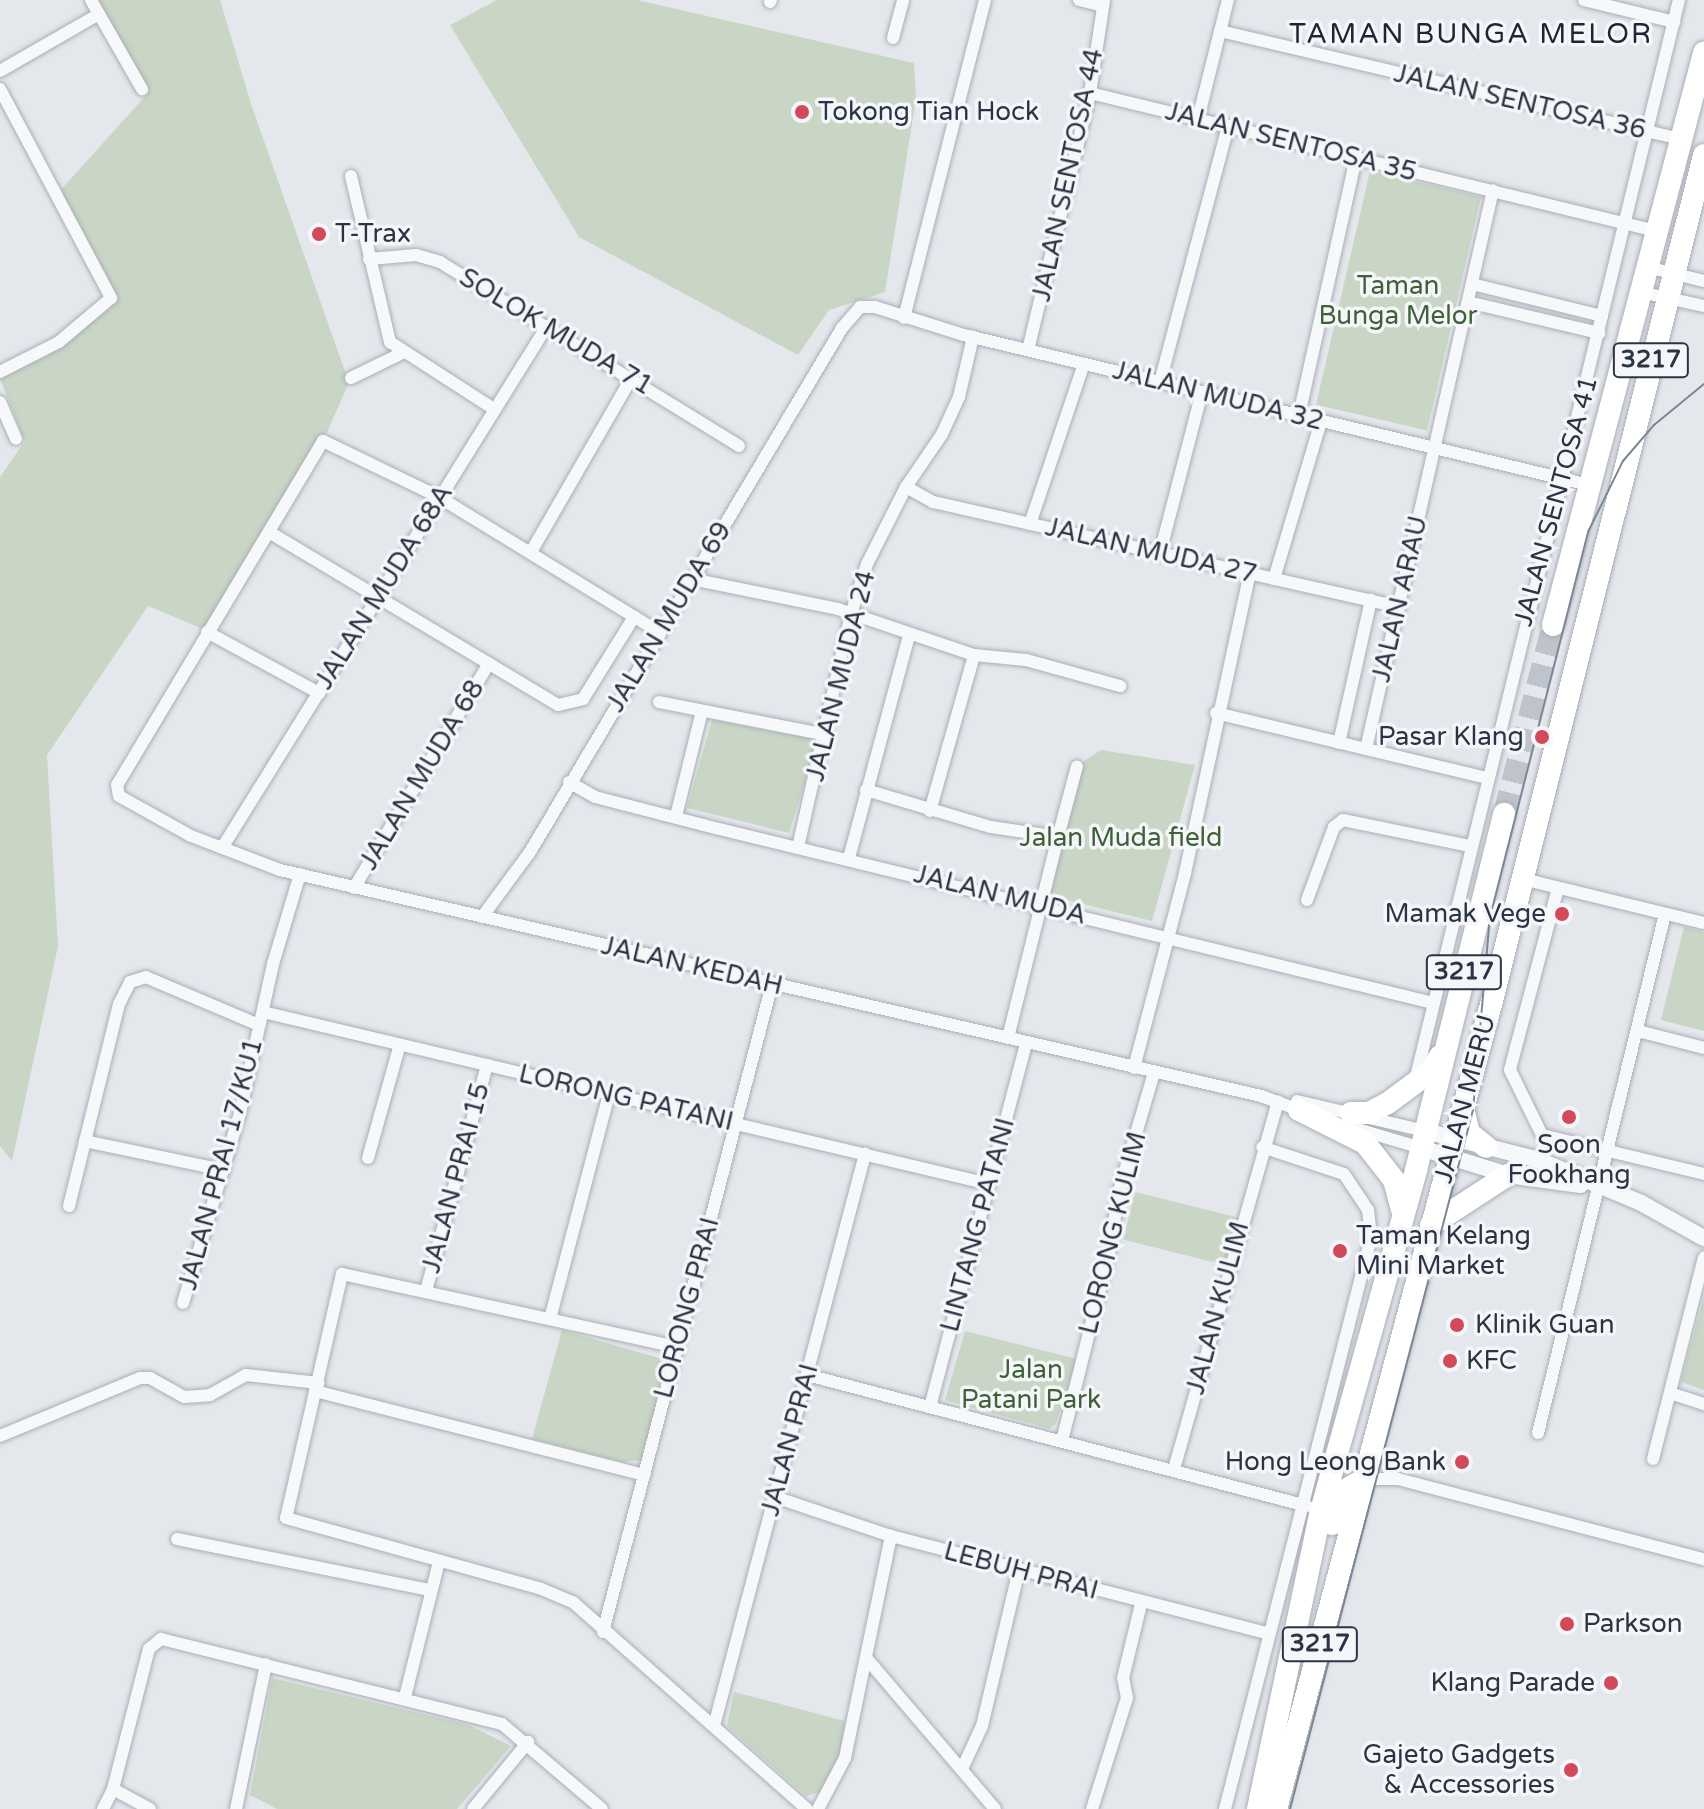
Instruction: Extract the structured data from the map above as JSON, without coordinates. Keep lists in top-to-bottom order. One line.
{"streets":{"highway":["3217","JALAN MERU"],"street":["JALAN SENTOSA 36","JALAN SENTOSA 35","JALAN SENTOSA 44","SOLOK MUDA 71","JALAN MUDA 32","JALAN SENTOSA 41","JALAN MUDA 27","JALAN MUDA 68A","JALAN ARAU","JALAN MUDA 69","JALAN MUDA 24","JALAN MUDA 68","JALAN MUDA","JALAN KEDAH","LORONG PATANI","JALAN PRAI 17/KU1","JALAN PRAI 15","LINTANG PATANI","LORONG KULIM","LORONG PRAI","JALAN KULIM","JALAN PRAI","LEBUH PRAI"]},"crossings":[["JALAN SENTOSA 36","3217"],["JALAN SENTOSA 36","JALAN SENTOSA 41"],["JALAN SENTOSA 35","JALAN SENTOSA 44"],["JALAN SENTOSA 35","3217"],["JALAN SENTOSA 35","JALAN SENTOSA 41"],["JALAN SENTOSA 44","JALAN MUDA 32"],["SOLOK MUDA 71","JALAN MUDA 68A"],["3217","JALAN MUDA 32"],["JALAN MUDA 32","JALAN SENTOSA 41"],["JALAN MUDA 32","JALAN ARAU"],["JALAN MUDA 32","JALAN MUDA 69"],["JALAN MUDA 32","JALAN MUDA 24"],["JALAN SENTOSA 41","JALAN MUDA"],["JALAN MUDA 27","JALAN ARAU"],["JALAN MUDA 27","JALAN MUDA 24"],["JALAN MUDA 68A","JALAN KEDAH"],["JALAN MUDA 69","JALAN MUDA"],["JALAN MUDA 69","JALAN KEDAH"],["JALAN MUDA 24","JALAN MUDA"],["JALAN MUDA 68","JALAN KEDAH"],["JALAN KEDAH","JALAN PRAI 17/KU1"],["JALAN KEDAH","LINTANG PATANI"],["JALAN KEDAH","LORONG KULIM"],["JALAN KEDAH","LORONG PRAI"],["JALAN KEDAH","JALAN KULIM"],["LORONG PATANI","JALAN PRAI 17/KU1"],["LORONG PATANI","JALAN PRAI 15"],["LORONG PATANI","LINTANG PATANI"],["LORONG PATANI","LORONG PRAI"],["LORONG PATANI","JALAN PRAI"],["JALAN PRAI","LEBUH PRAI"]],"districts":["TAMAN BUNGA MELOR"],"parks":["Taman Bunga Melor","Jalan Muda field","Jalan Patani Park"],"places":["Tokong Tian Hock","T-Trax","Pasar Klang","Mamak Vege","Soon Fookhang","Taman Kelang Mini Market","Klinik Guan","KFC","Hong Leong Bank","Parkson","Klang Parade","Gajeto Gadgets & Accessories"]}
